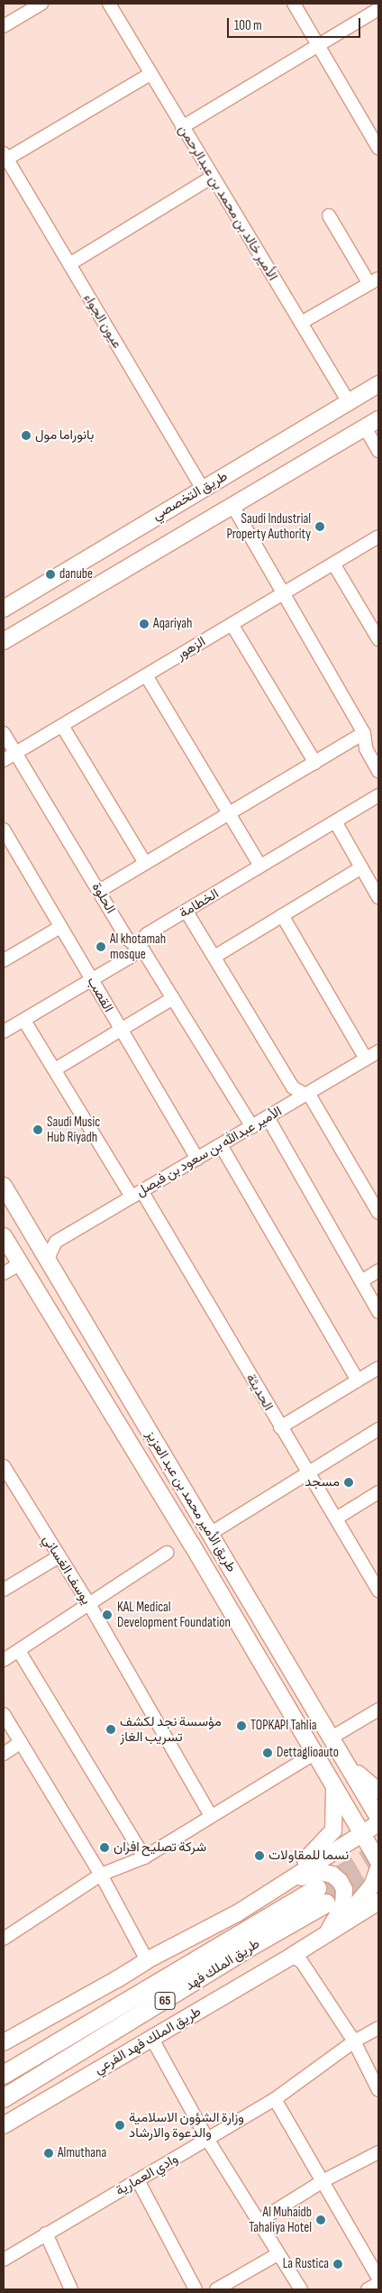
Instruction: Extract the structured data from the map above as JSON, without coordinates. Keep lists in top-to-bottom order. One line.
{"streets":{"highway":["طريق الملك فهد","65"],"main road":["طريق التخصصي","طريق الأمير محمد بن عبد العزيز","طريق الملك فهد الفرعي"],"street":["الأمير خالد بن محمد بن عبدالرحمن","عيون الجواء","الزهور","الحلوة","الخطامة","القصب","الأمير عبدالله بن سعود بن فيصل","الحديثة","يوسف الغساني","وادي العمارية"]},"crossings":[["الأمير خالد بن محمد بن عبدالرحمن","طريق التخصصي"],["عيون الجواء","طريق التخصصي"],["الزهور","الحلوة"],["الحلوة","الخطامة"],["الحلوة","الأمير عبدالله بن سعود بن فيصل"],["الخطامة","القصب"],["الخطامة","الحديثة"],["القصب","الأمير عبدالله بن سعود بن فيصل"],["الأمير عبدالله بن سعود بن فيصل","الحديثة"],["الأمير عبدالله بن سعود بن فيصل","طريق الأمير محمد بن عبد العزيز"]],"places":["بانوراما مول","Saudi Industrial Property Authority","danube","Aqariyah","Al khotamah mosque","Saudi Music Hub Riyadh","مسجد","KAL Medical Development Foundation","TOPKAPI Tahlia","مؤسسة نجد لكشف تسريب الغاز","Dettaglioauto","شركة تصليح افران","نسما للمقاولات","وزارة الشؤون الاسلامية والدعوة والارشاد","Almuthana","Al Muhaidb Tahaliya Hotel","La Rustica"],"scale_bar":"100 m"}
